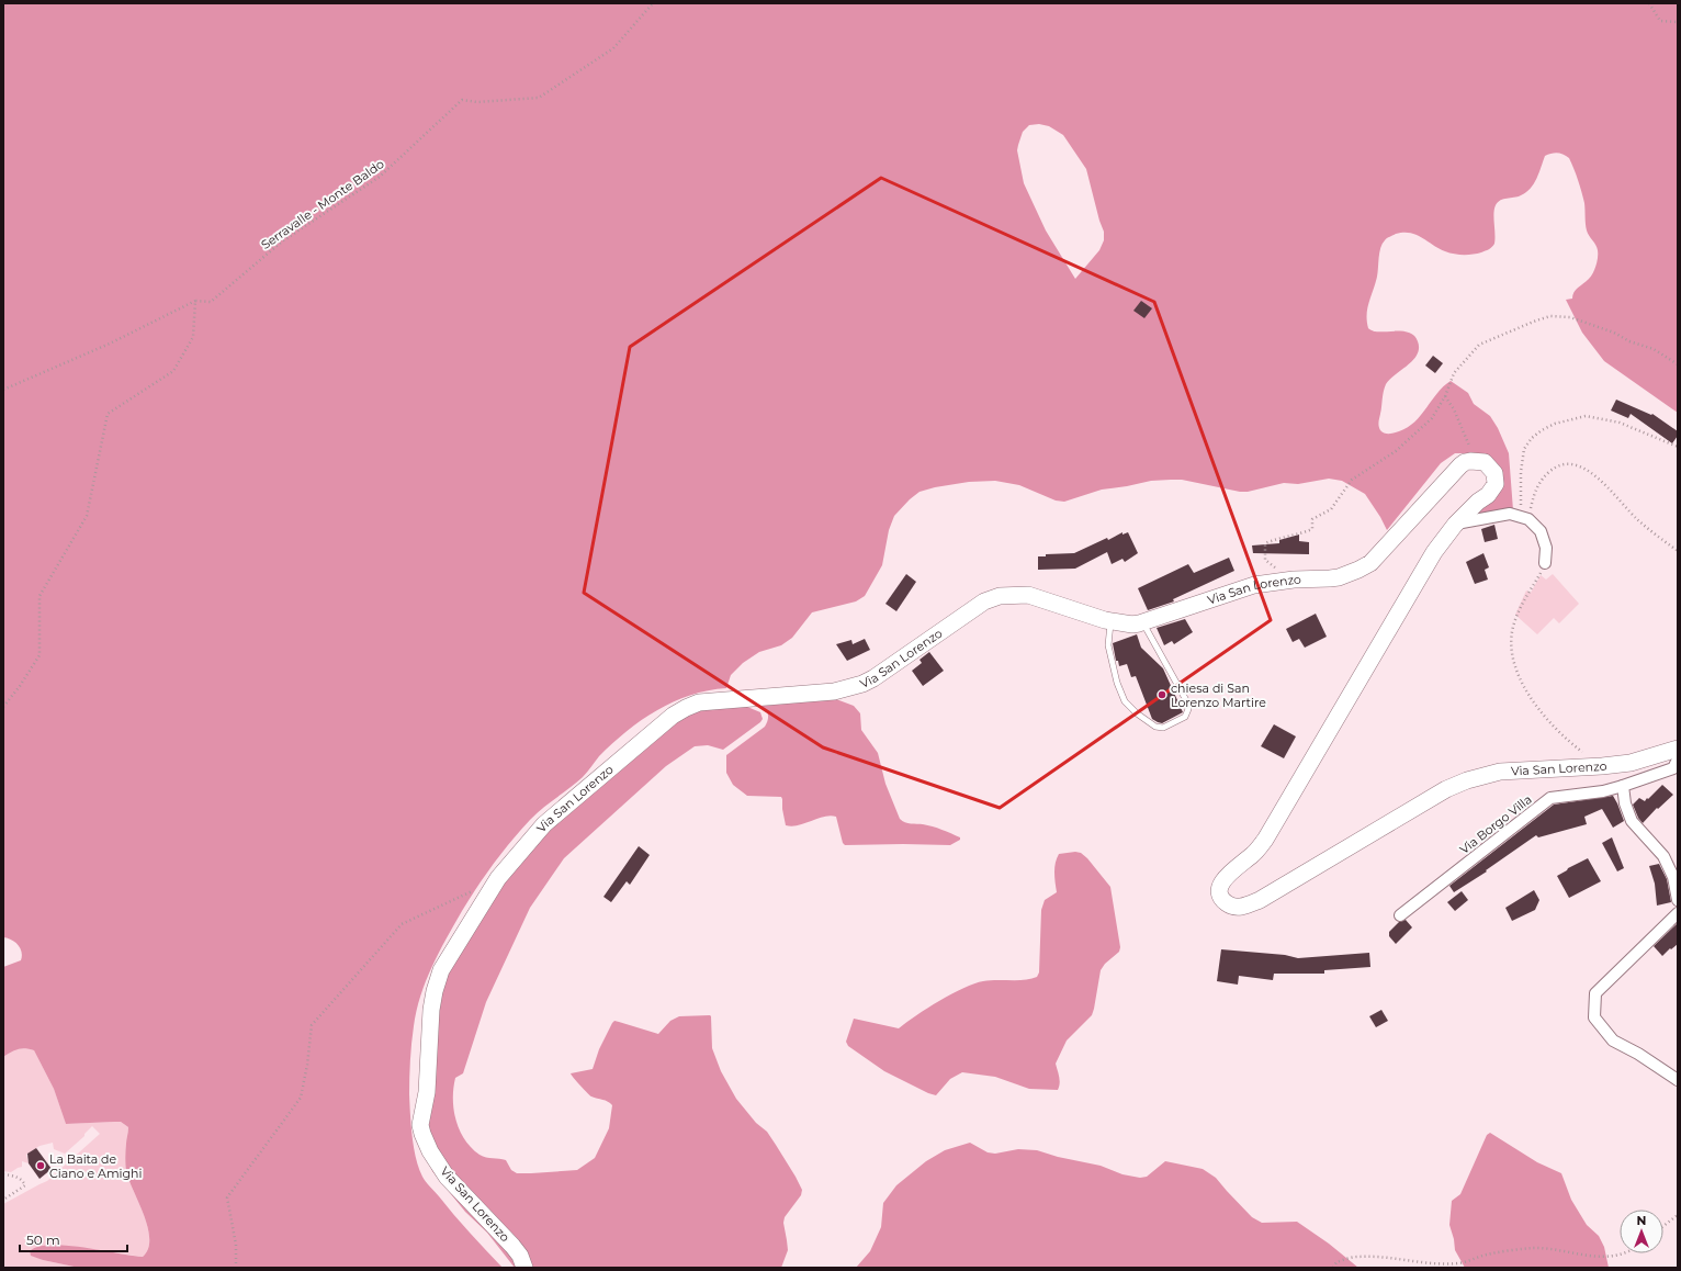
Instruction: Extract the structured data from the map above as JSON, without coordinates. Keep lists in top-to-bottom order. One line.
{"streets":{"street":["Via San Lorenzo","Via Borgo Villa"],"path":["Serravalle - Monte Baldo"]},"places":["chiesa di San Lorenzo Martire","La Baita de Ciano e Amighi"],"scale_bar":"50 m","north":"top"}
